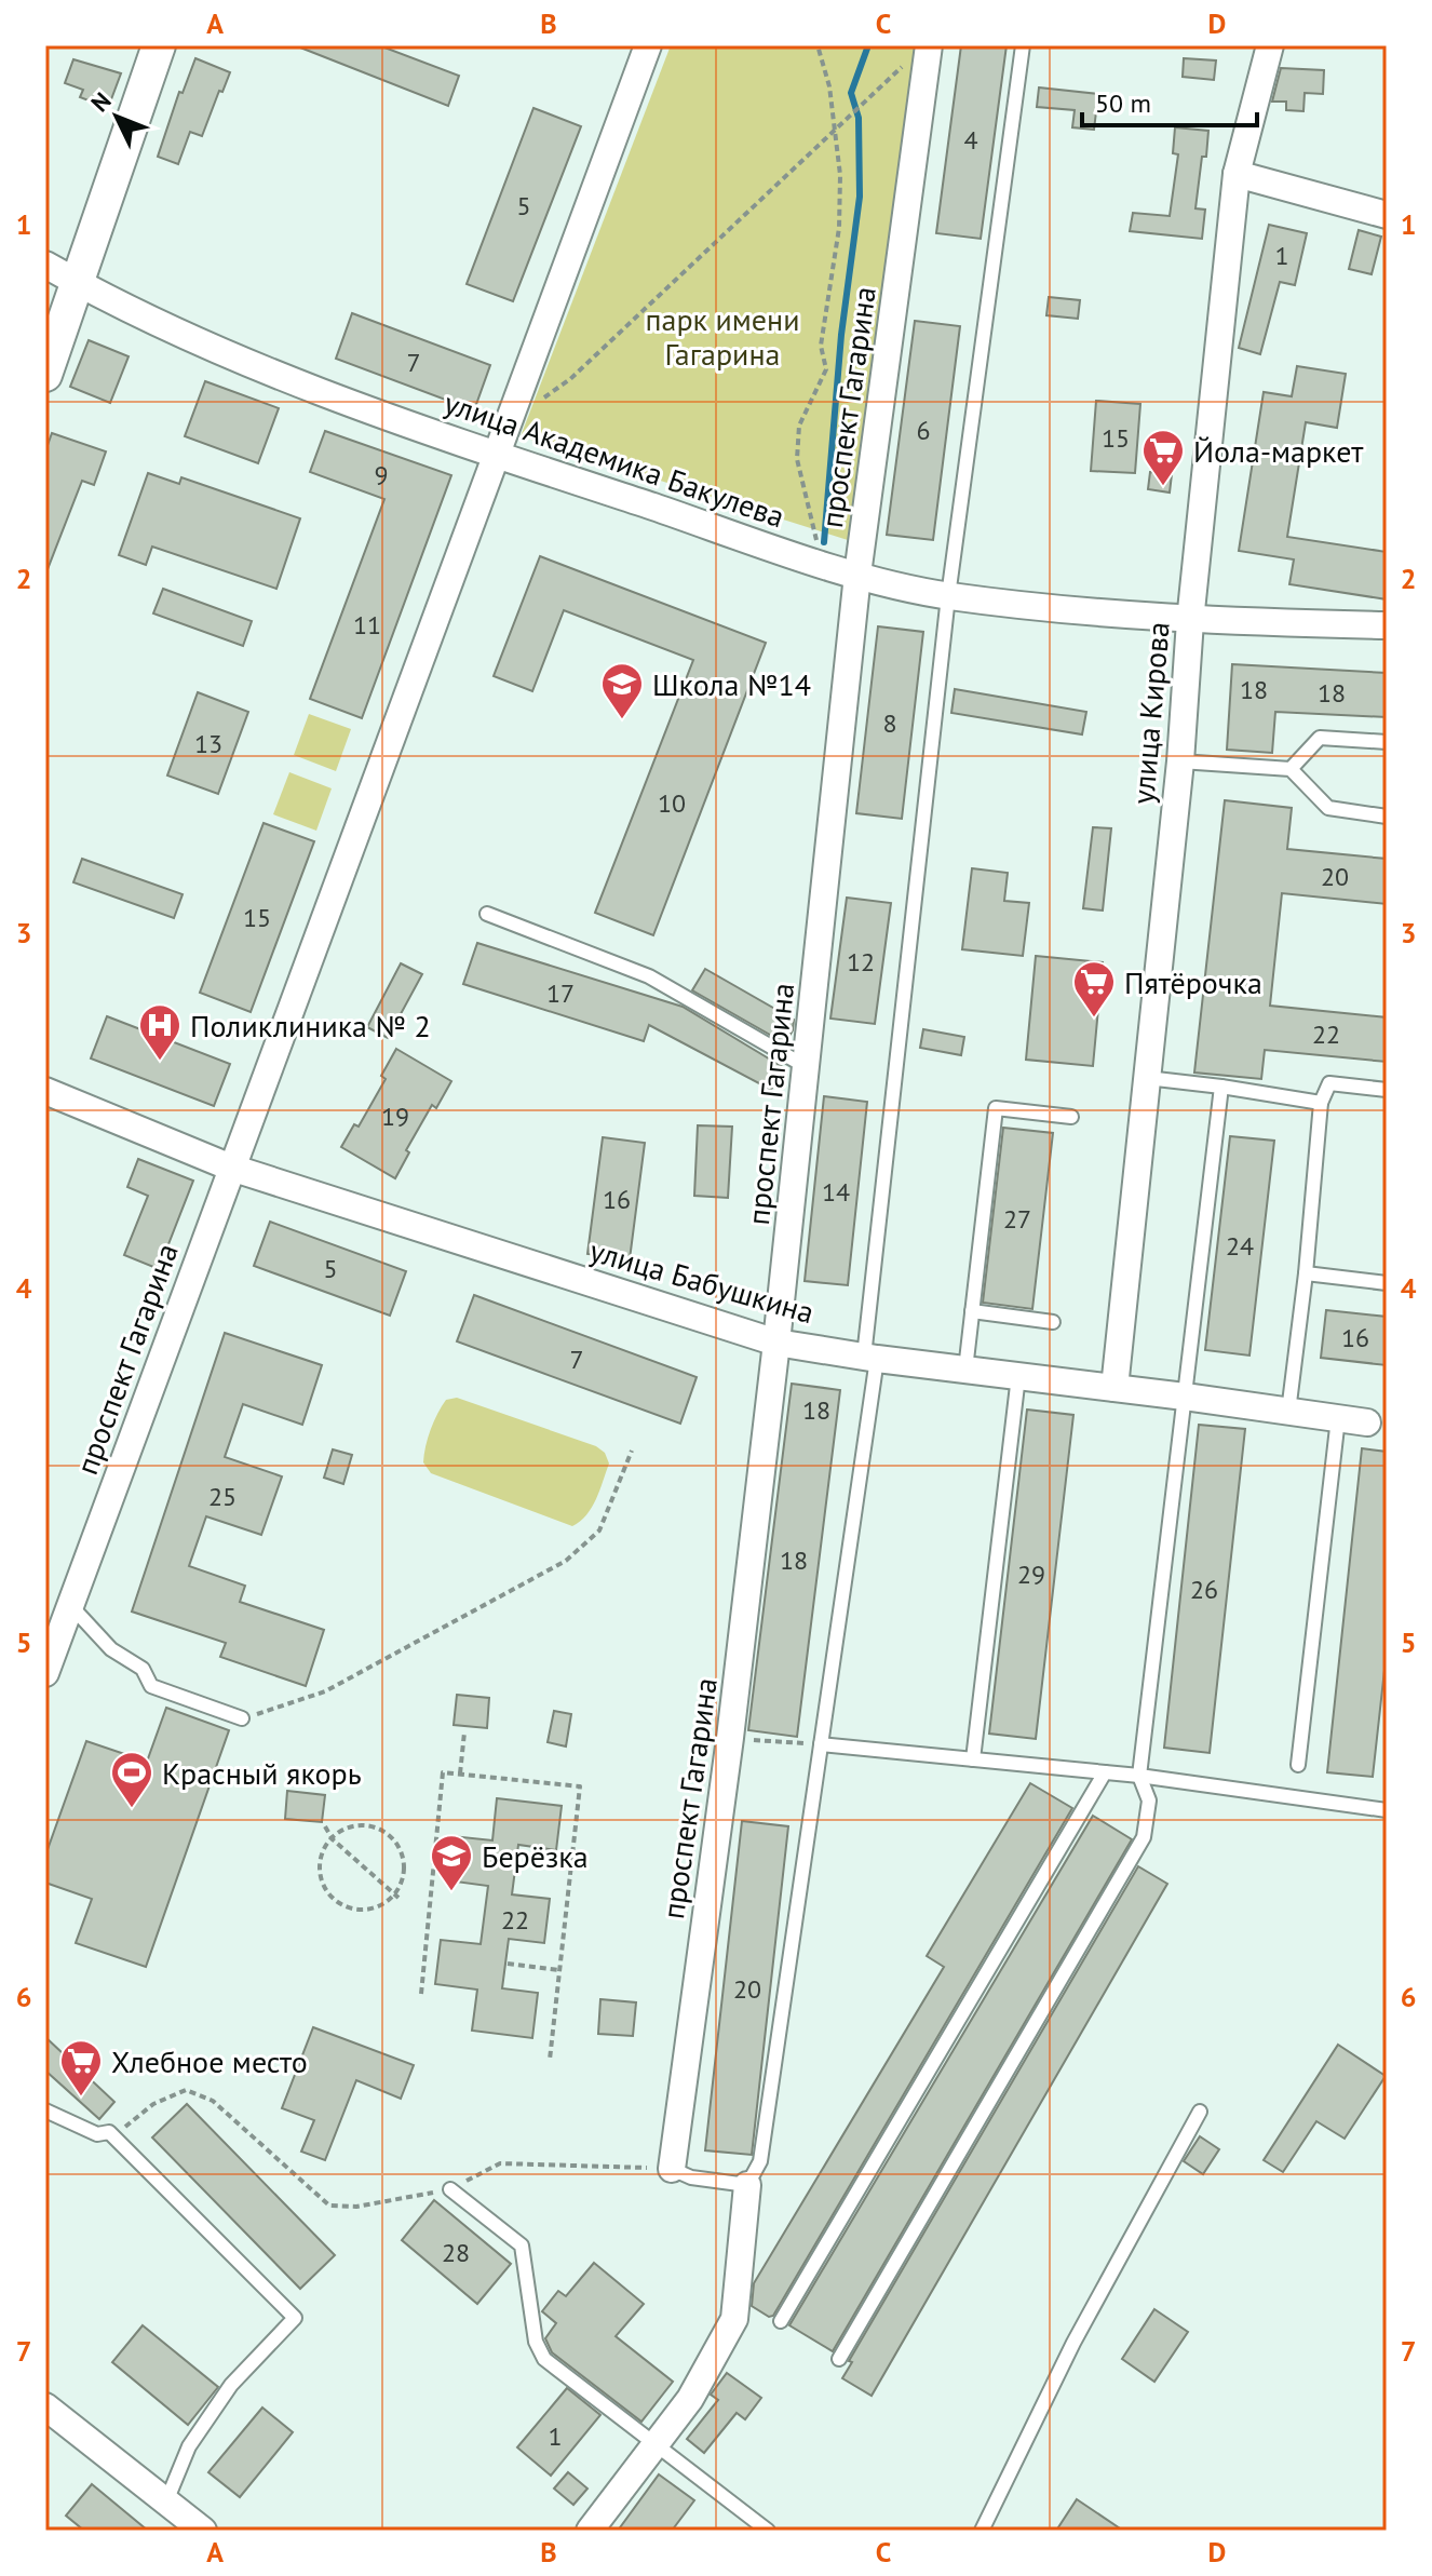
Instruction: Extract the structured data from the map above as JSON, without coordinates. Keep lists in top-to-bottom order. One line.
{"streets":{"street":["проспект Гагарина","улица Академика Бакулева","улица Кирова","улица Бабушкина"]},"crossings":[["проспект Гагарина","улица Академика Бакулева"],["проспект Гагарина","улица Бабушкина"],["улица Академика Бакулева","улица Кирова"],["улица Кирова","улица Бабушкина"]],"parks":["парк имени Гагарина"],"places":{"supermarket":["Йола-маркет","Пятёрочка","Хлебное место"],"school or university":["Школа №14","Берёзка"],"hospital":["Поликлиника № 2"],"sports":["Красный якорь"]},"house_numbers":["4","5","1","7","6","15","9","11","18","18","8","13","10","20","15","12","17","22","19","14","16","27","24","5","16","7","18","25","18","29","26","22","20","28","1"],"scale_bar":"50 m","north":"top left","grid":{"columns":["A","B","C","D"],"rows":["1","2","3","4","5","6","7"]}}
